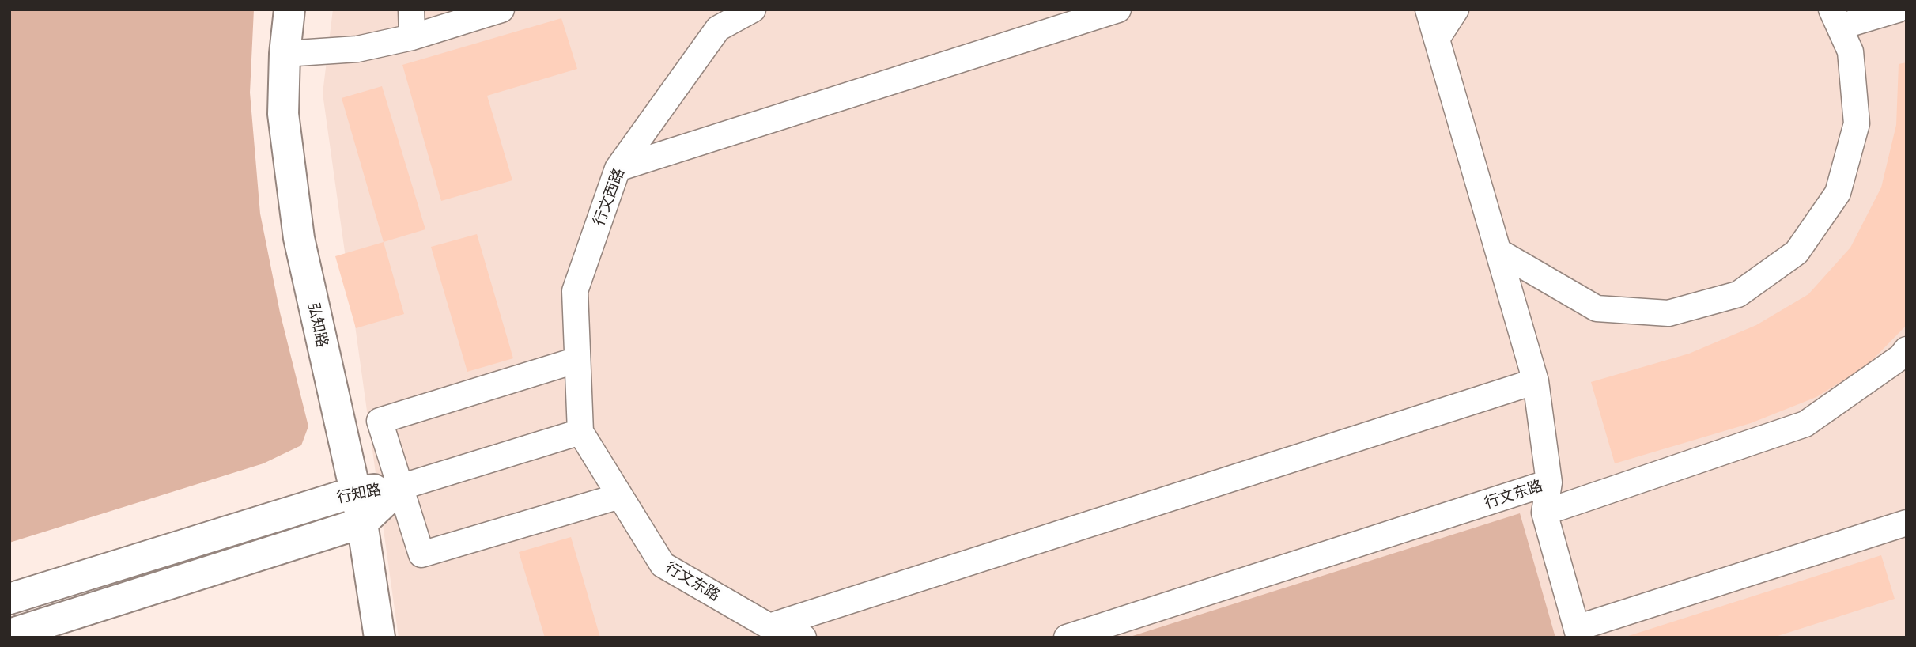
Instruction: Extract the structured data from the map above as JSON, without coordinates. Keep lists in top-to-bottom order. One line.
{"streets":{"street":["行文西路","弘知路","行知路","行文东路"]},"crossings":[["行文西路","行文东路"],["弘知路","行知路"]]}
